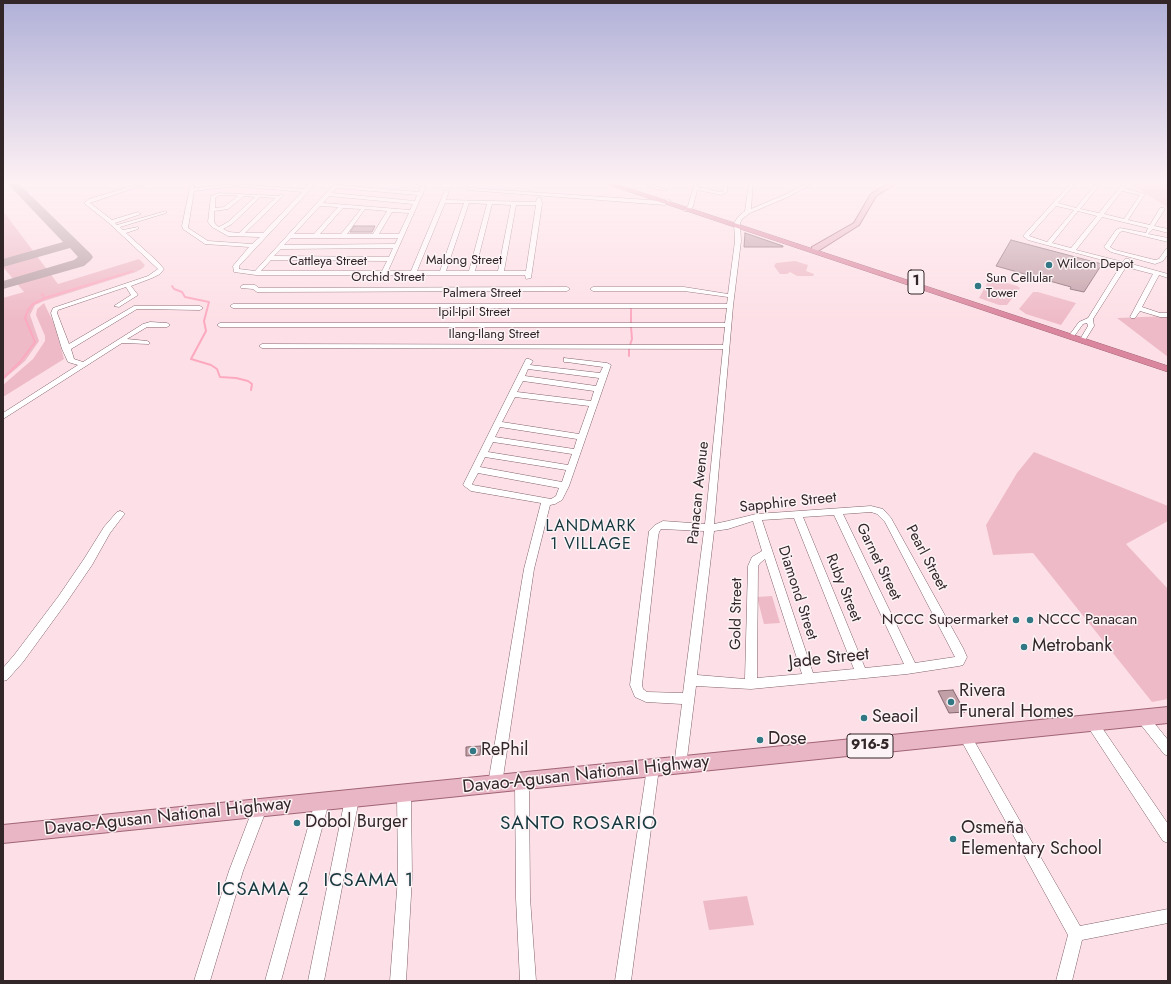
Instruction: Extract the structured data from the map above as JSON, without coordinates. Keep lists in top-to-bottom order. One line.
{"streets":{"highway":["1"],"main road":["916-5","Davao-Agusan National Highway"],"street":["Malong Street","Cattleya Street","Orchid Street","Palmera Street","Ipil-Ipil Street","Ilang-Ilang Street","Panacan Avenue","Sapphire Street","Pearl Street","Garnet Street","Ruby Street","Diamond Street","Gold Street","Jade Street"]},"crossings":[["Malong Street","Cattleya Street"],["Orchid Street","Palmera Street"],["Palmera Street","Panacan Avenue"],["Ipil-Ipil Street","Panacan Avenue"],["Ilang-Ilang Street","Panacan Avenue"],["Panacan Avenue","Sapphire Street"],["Panacan Avenue","Jade Street"],["Panacan Avenue","Davao-Agusan National Highway"],["Sapphire Street","Pearl Street"],["Sapphire Street","Garnet Street"],["Sapphire Street","Ruby Street"],["Sapphire Street","Diamond Street"],["Pearl Street","Jade Street"],["Garnet Street","Jade Street"],["Ruby Street","Jade Street"],["Diamond Street","Gold Street"],["Diamond Street","Jade Street"],["Gold Street","Jade Street"]],"districts":["LANDMARK 1 VILLAGE","SANTO ROSARIO","ICSAMA 1","ICSAMA 2"],"places":["Wilcon Depot","Sun Cellular Tower","NCCC Supermarket","NCCC Panacan","Metrobank","Rivera Funeral Homes","Seaoil","Dose","RePhil","Dobol Burger","Osmeña Elementary School"]}
